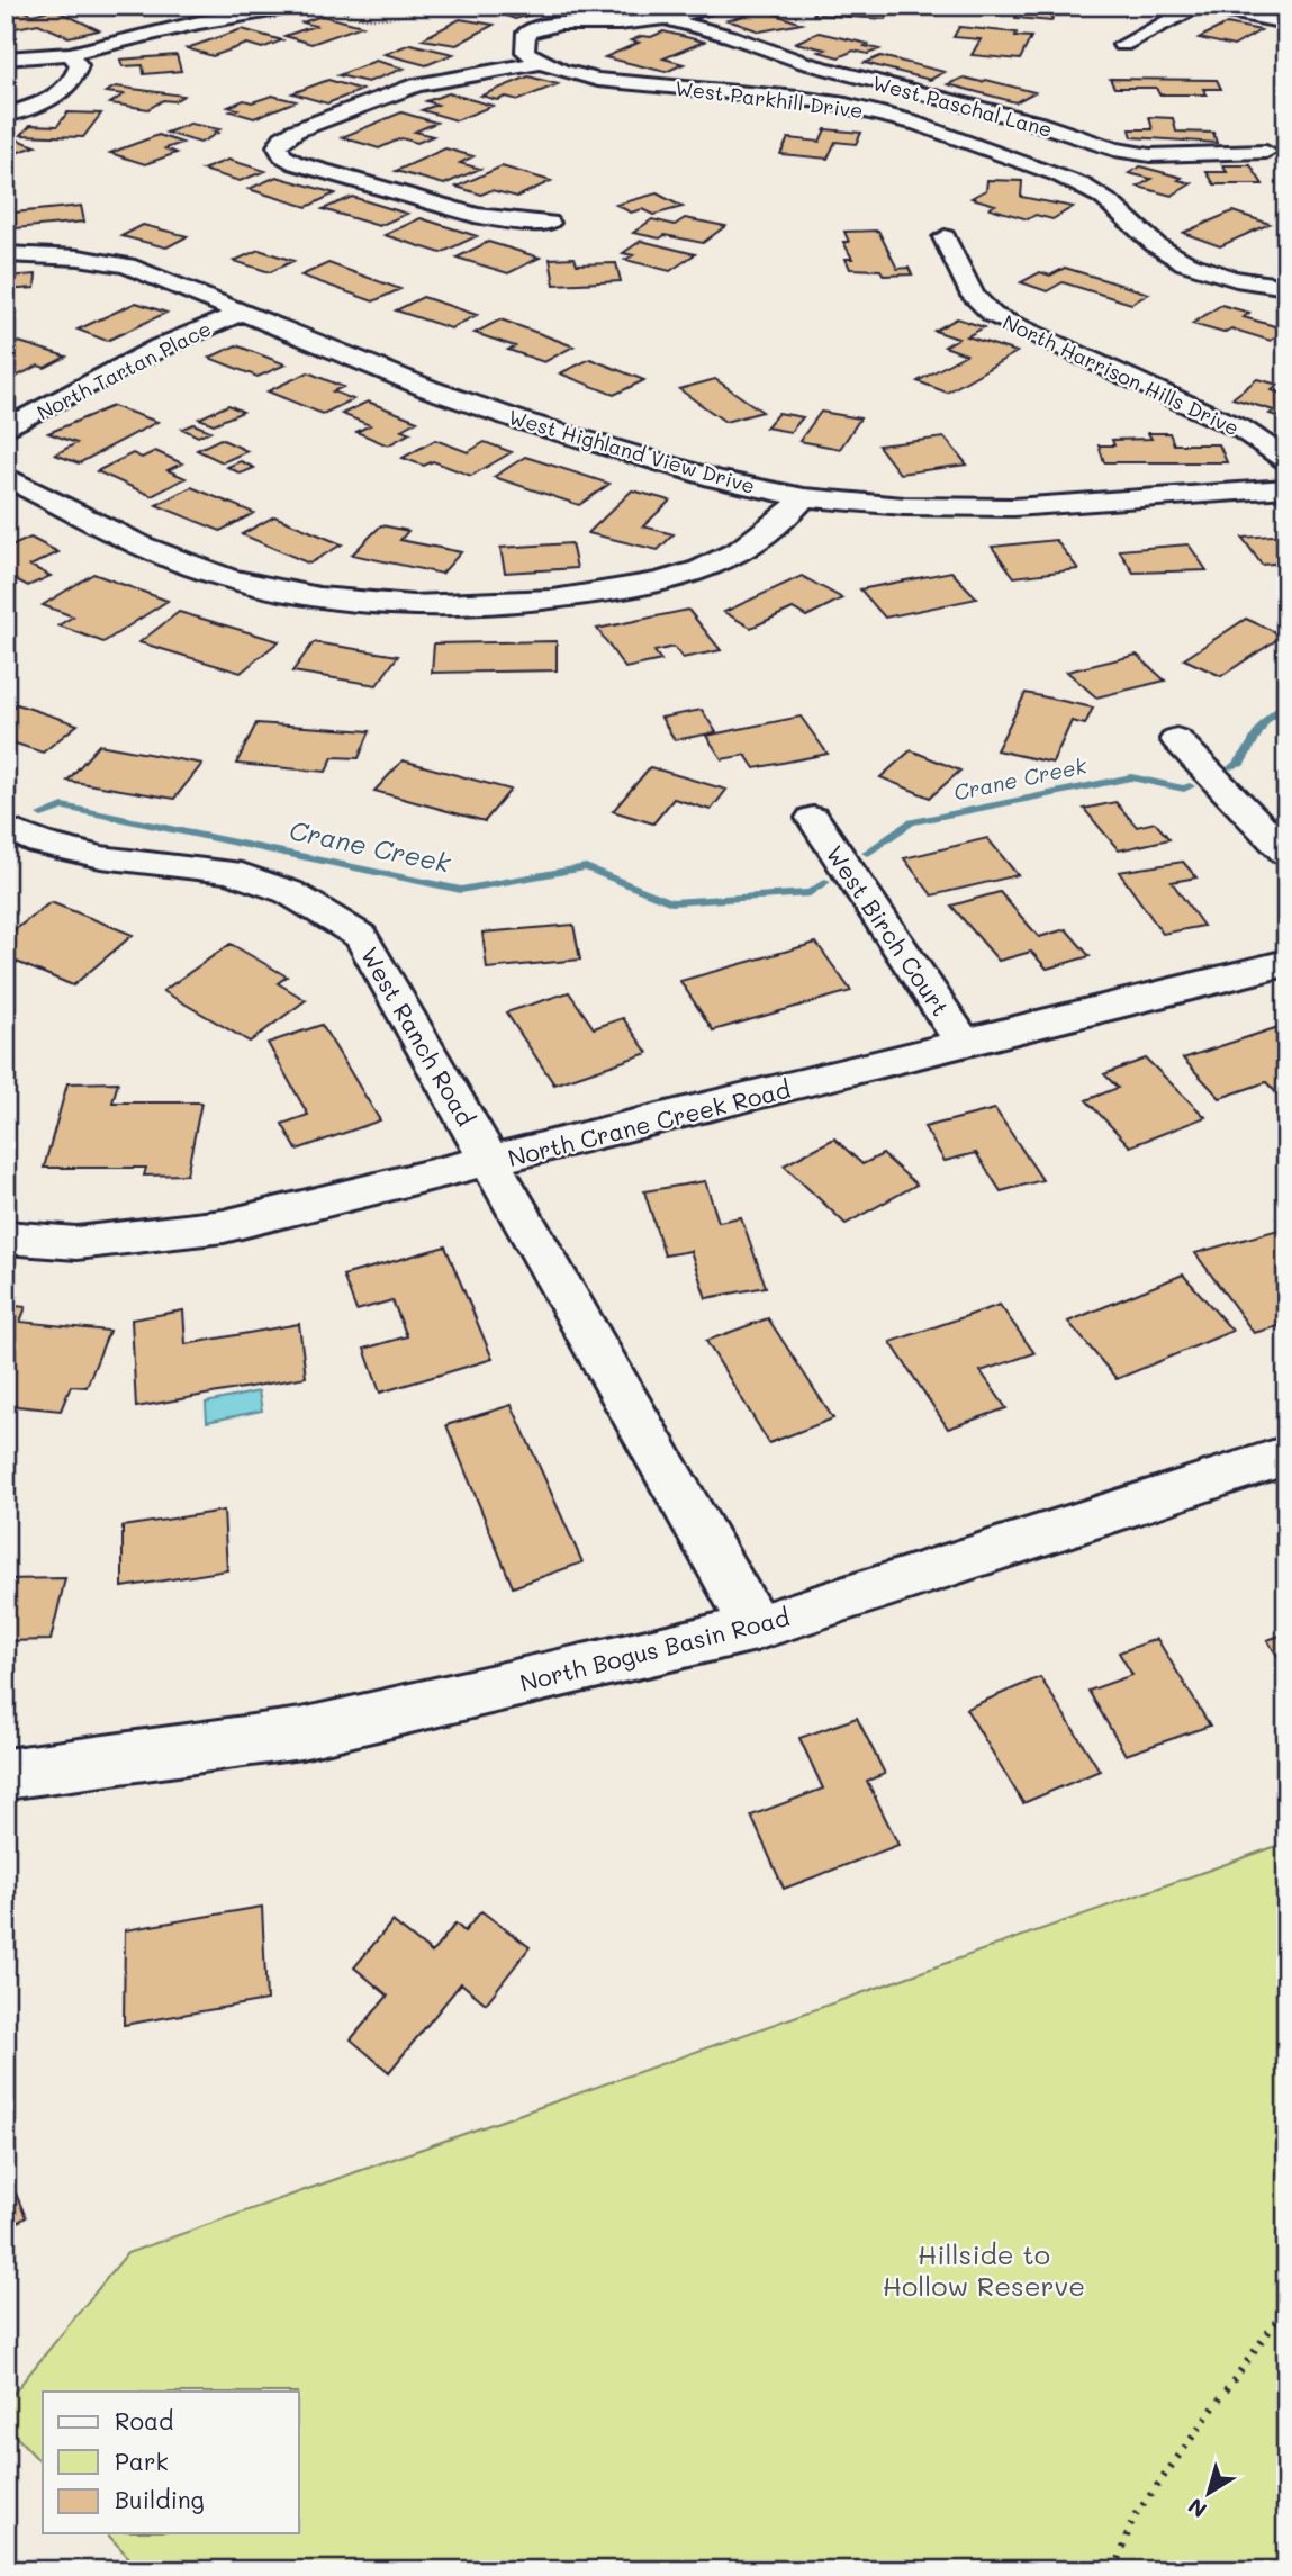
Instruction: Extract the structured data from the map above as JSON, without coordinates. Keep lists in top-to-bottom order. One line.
{"streets":{"street":["West Parkhill Drive","West Paschal Lane","North Tartan Place","North Harrison Hills Drive","West Highland View Drive","West Birch Court","West Ranch Road","North Crane Creek Road","North Bogus Basin Road"]},"crossings":[["North Tartan Place","West Highland View Drive"],["West Birch Court","North Crane Creek Road"],["West Ranch Road","North Crane Creek Road"],["West Ranch Road","North Bogus Basin Road"]],"water":["Crane Creek"],"parks":["Hillside to Hollow Reserve"],"legend":["Road","Park","Building"],"north":"bottom left"}
